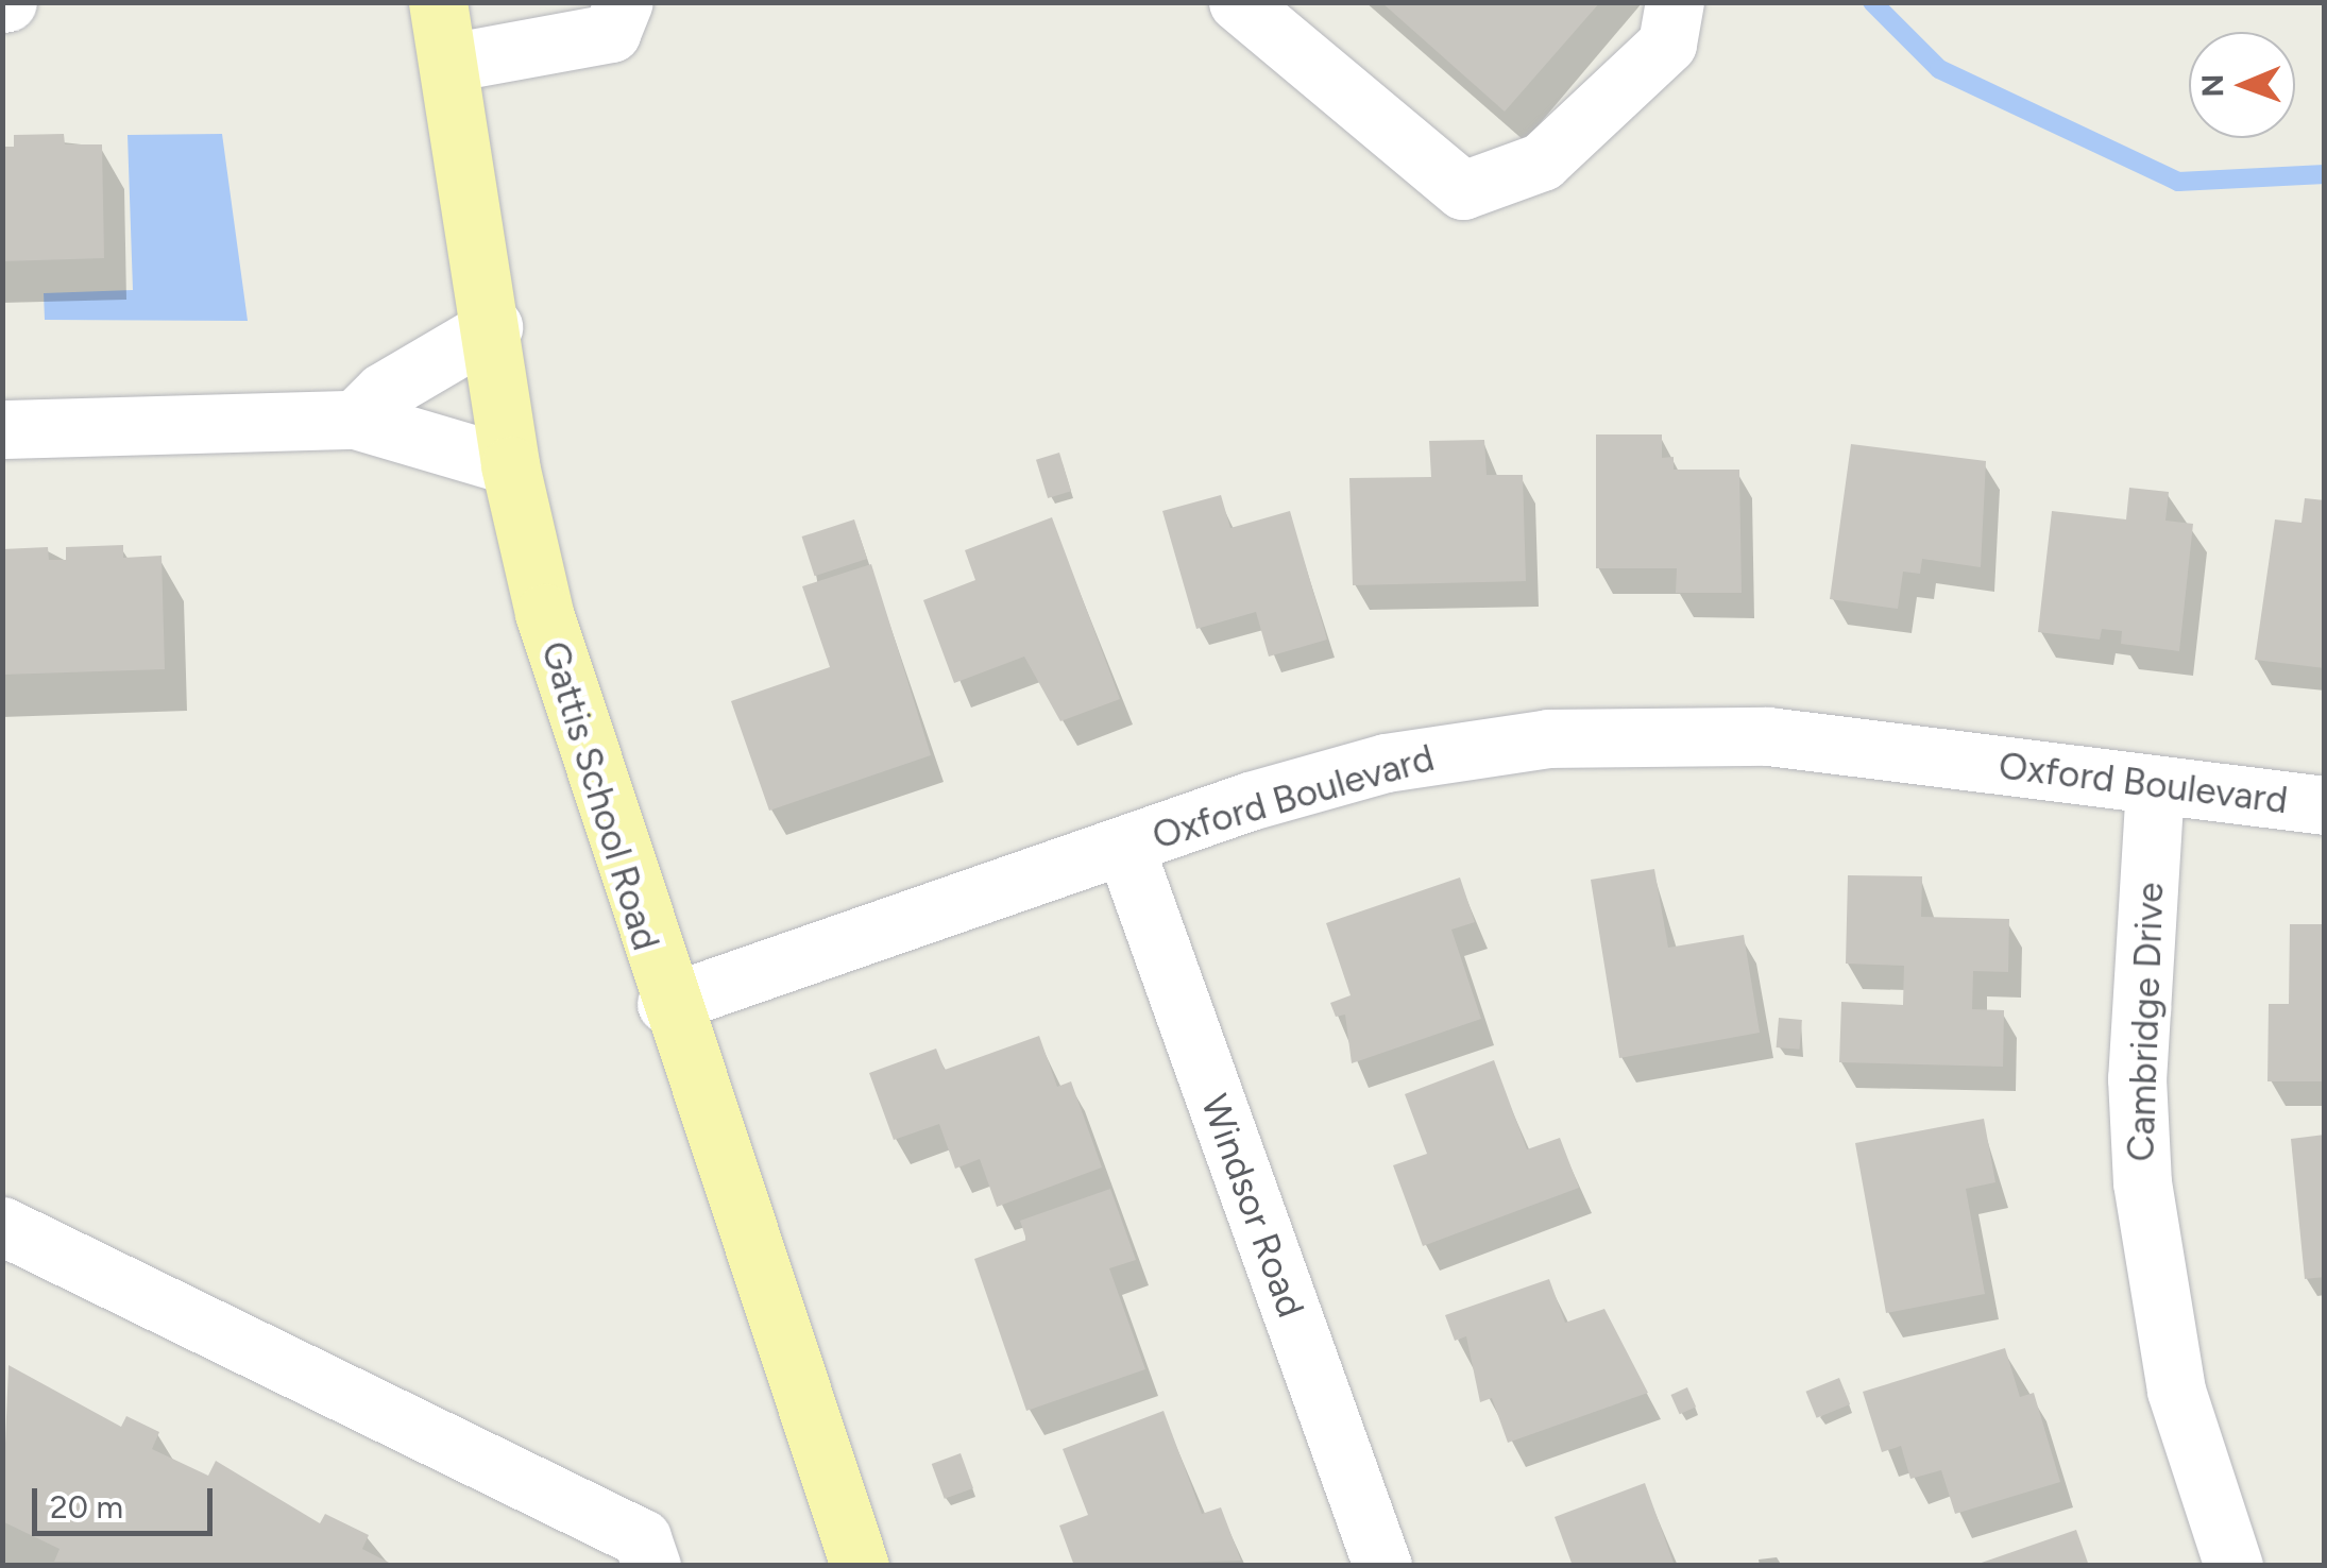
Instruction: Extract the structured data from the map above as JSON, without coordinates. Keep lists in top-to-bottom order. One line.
{"streets":{"main road":["Gattis School Road"],"street":["Oxford Boulevard","Cambridge Drive","Windsor Road"]},"crossings":[["Oxford Boulevard","Gattis School Road"],["Oxford Boulevard","Cambridge Drive"],["Oxford Boulevard","Windsor Road"]],"scale_bar":"20 m","north":"left"}
